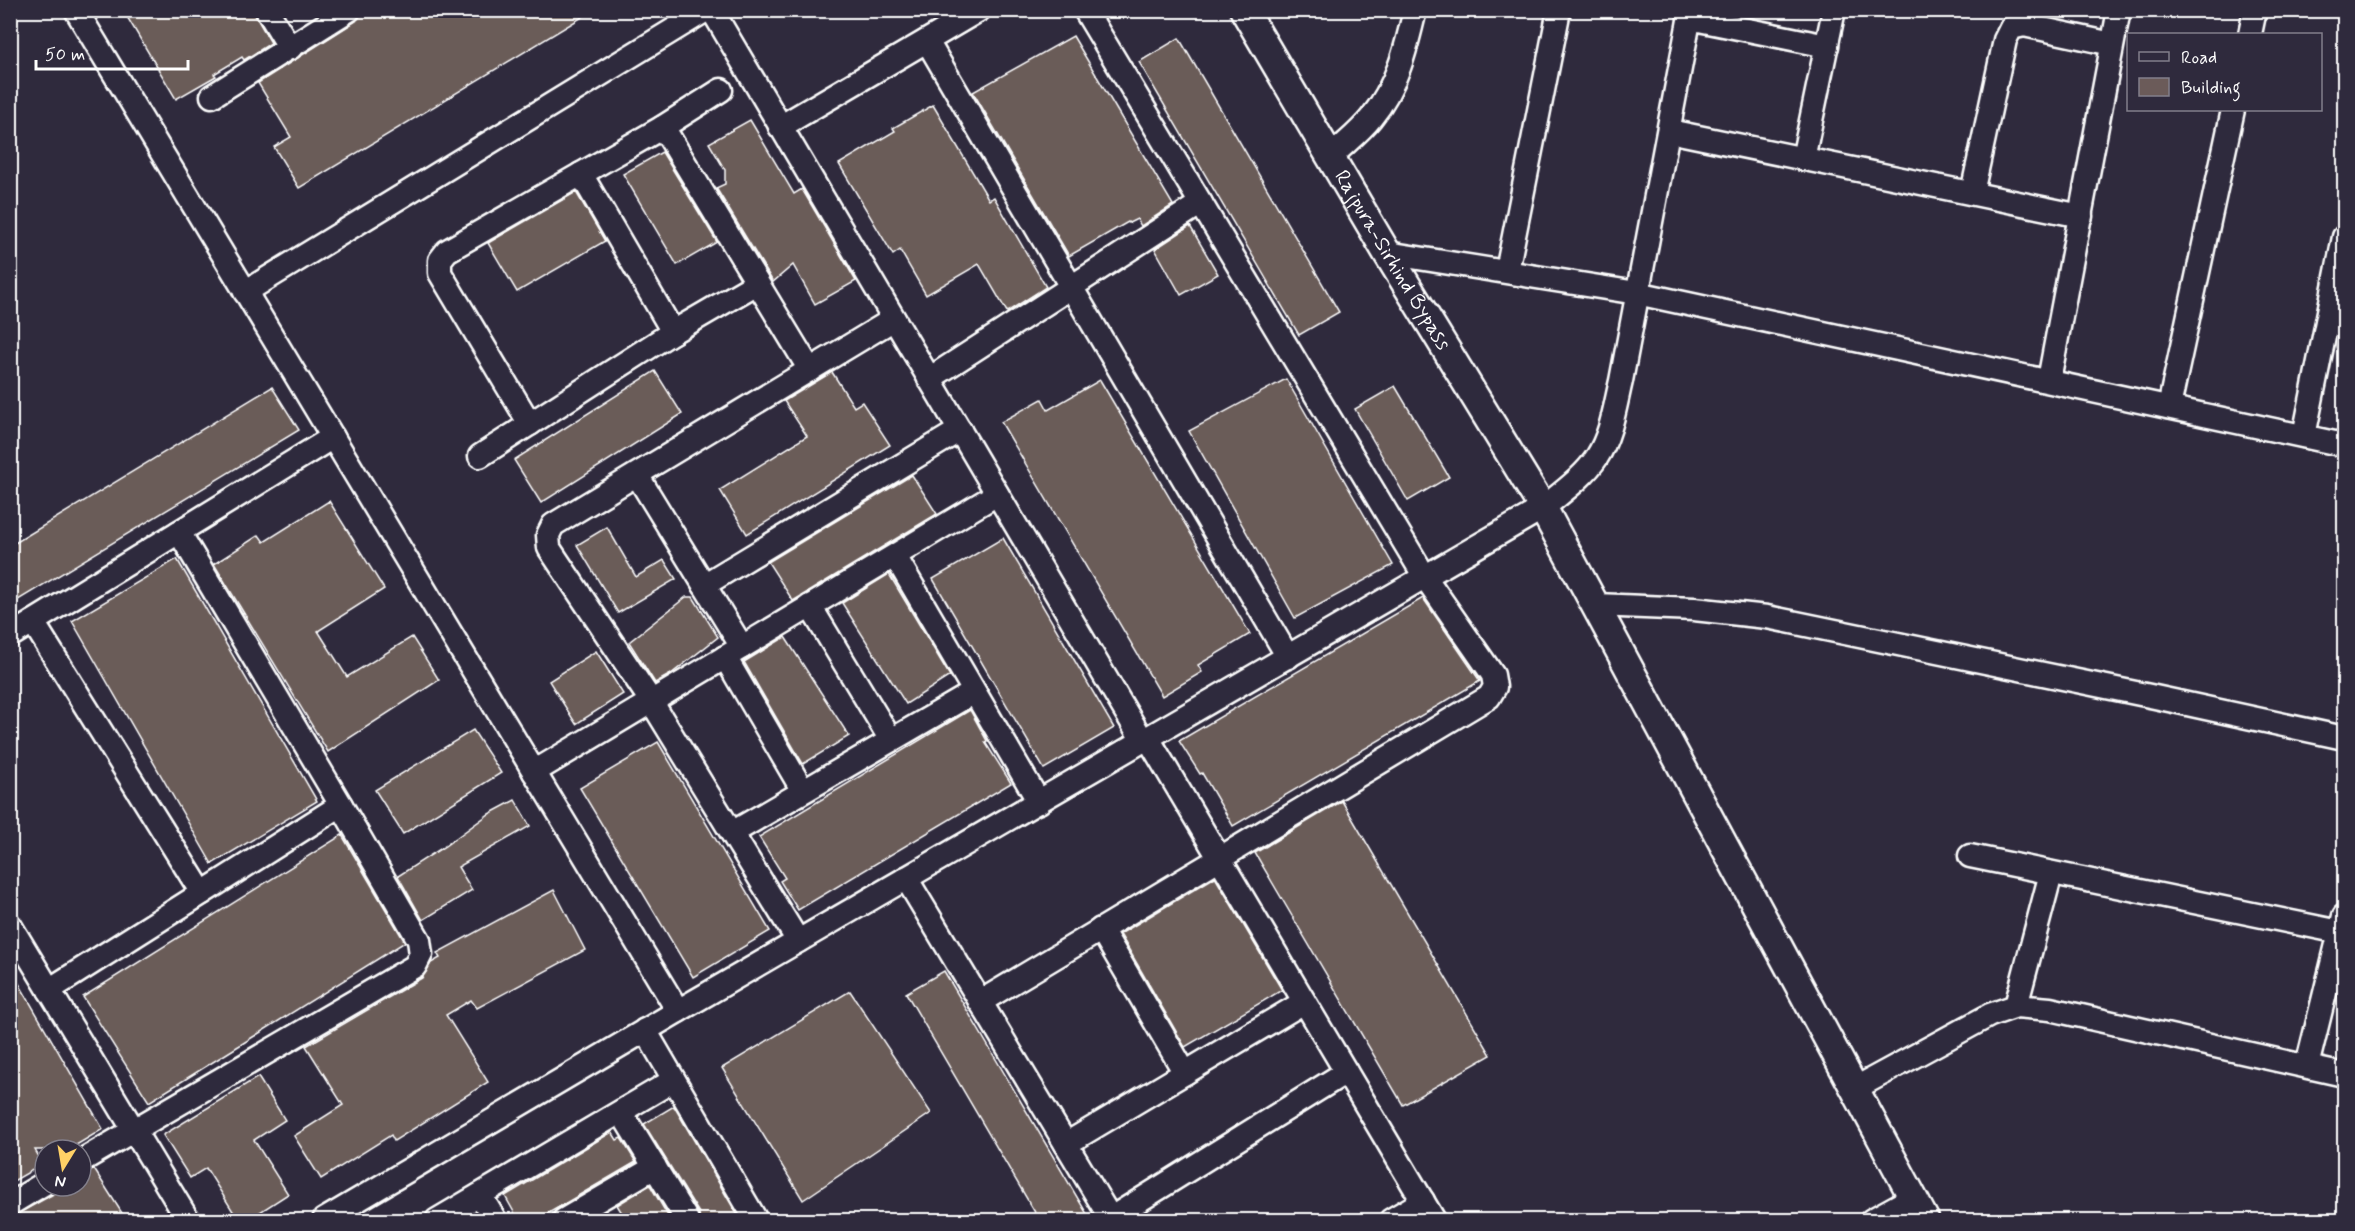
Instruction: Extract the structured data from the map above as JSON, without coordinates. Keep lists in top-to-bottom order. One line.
{"streets":{"main road":["Rajpura-Sirhind Bypass"]},"legend":["Road","Building"],"scale_bar":"50 m","north":"bottom"}
